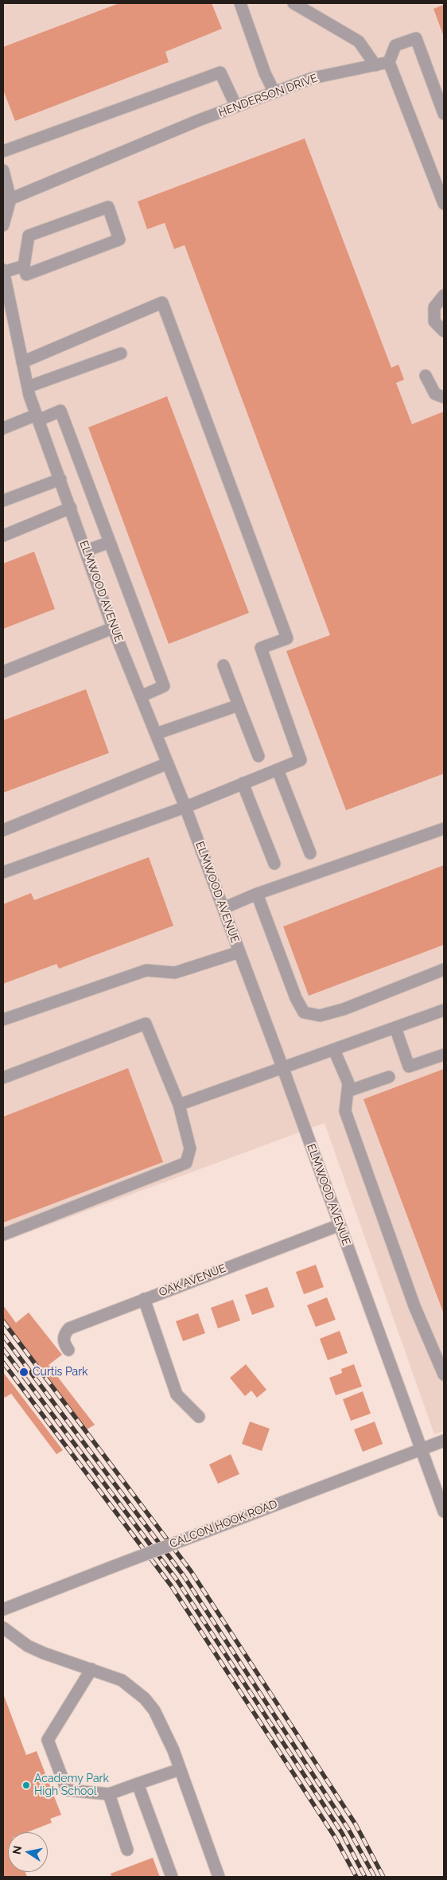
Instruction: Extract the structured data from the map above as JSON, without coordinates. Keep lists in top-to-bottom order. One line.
{"streets":{"street":["HENDERSON DRIVE","ELMWOOD AVENUE","OAK AVENUE","CALCON HOOK ROAD"]},"crossings":[["ELMWOOD AVENUE","OAK AVENUE"],["ELMWOOD AVENUE","CALCON HOOK ROAD"]],"places":["Curtis Park","Academy Park High School"],"north":"left"}
